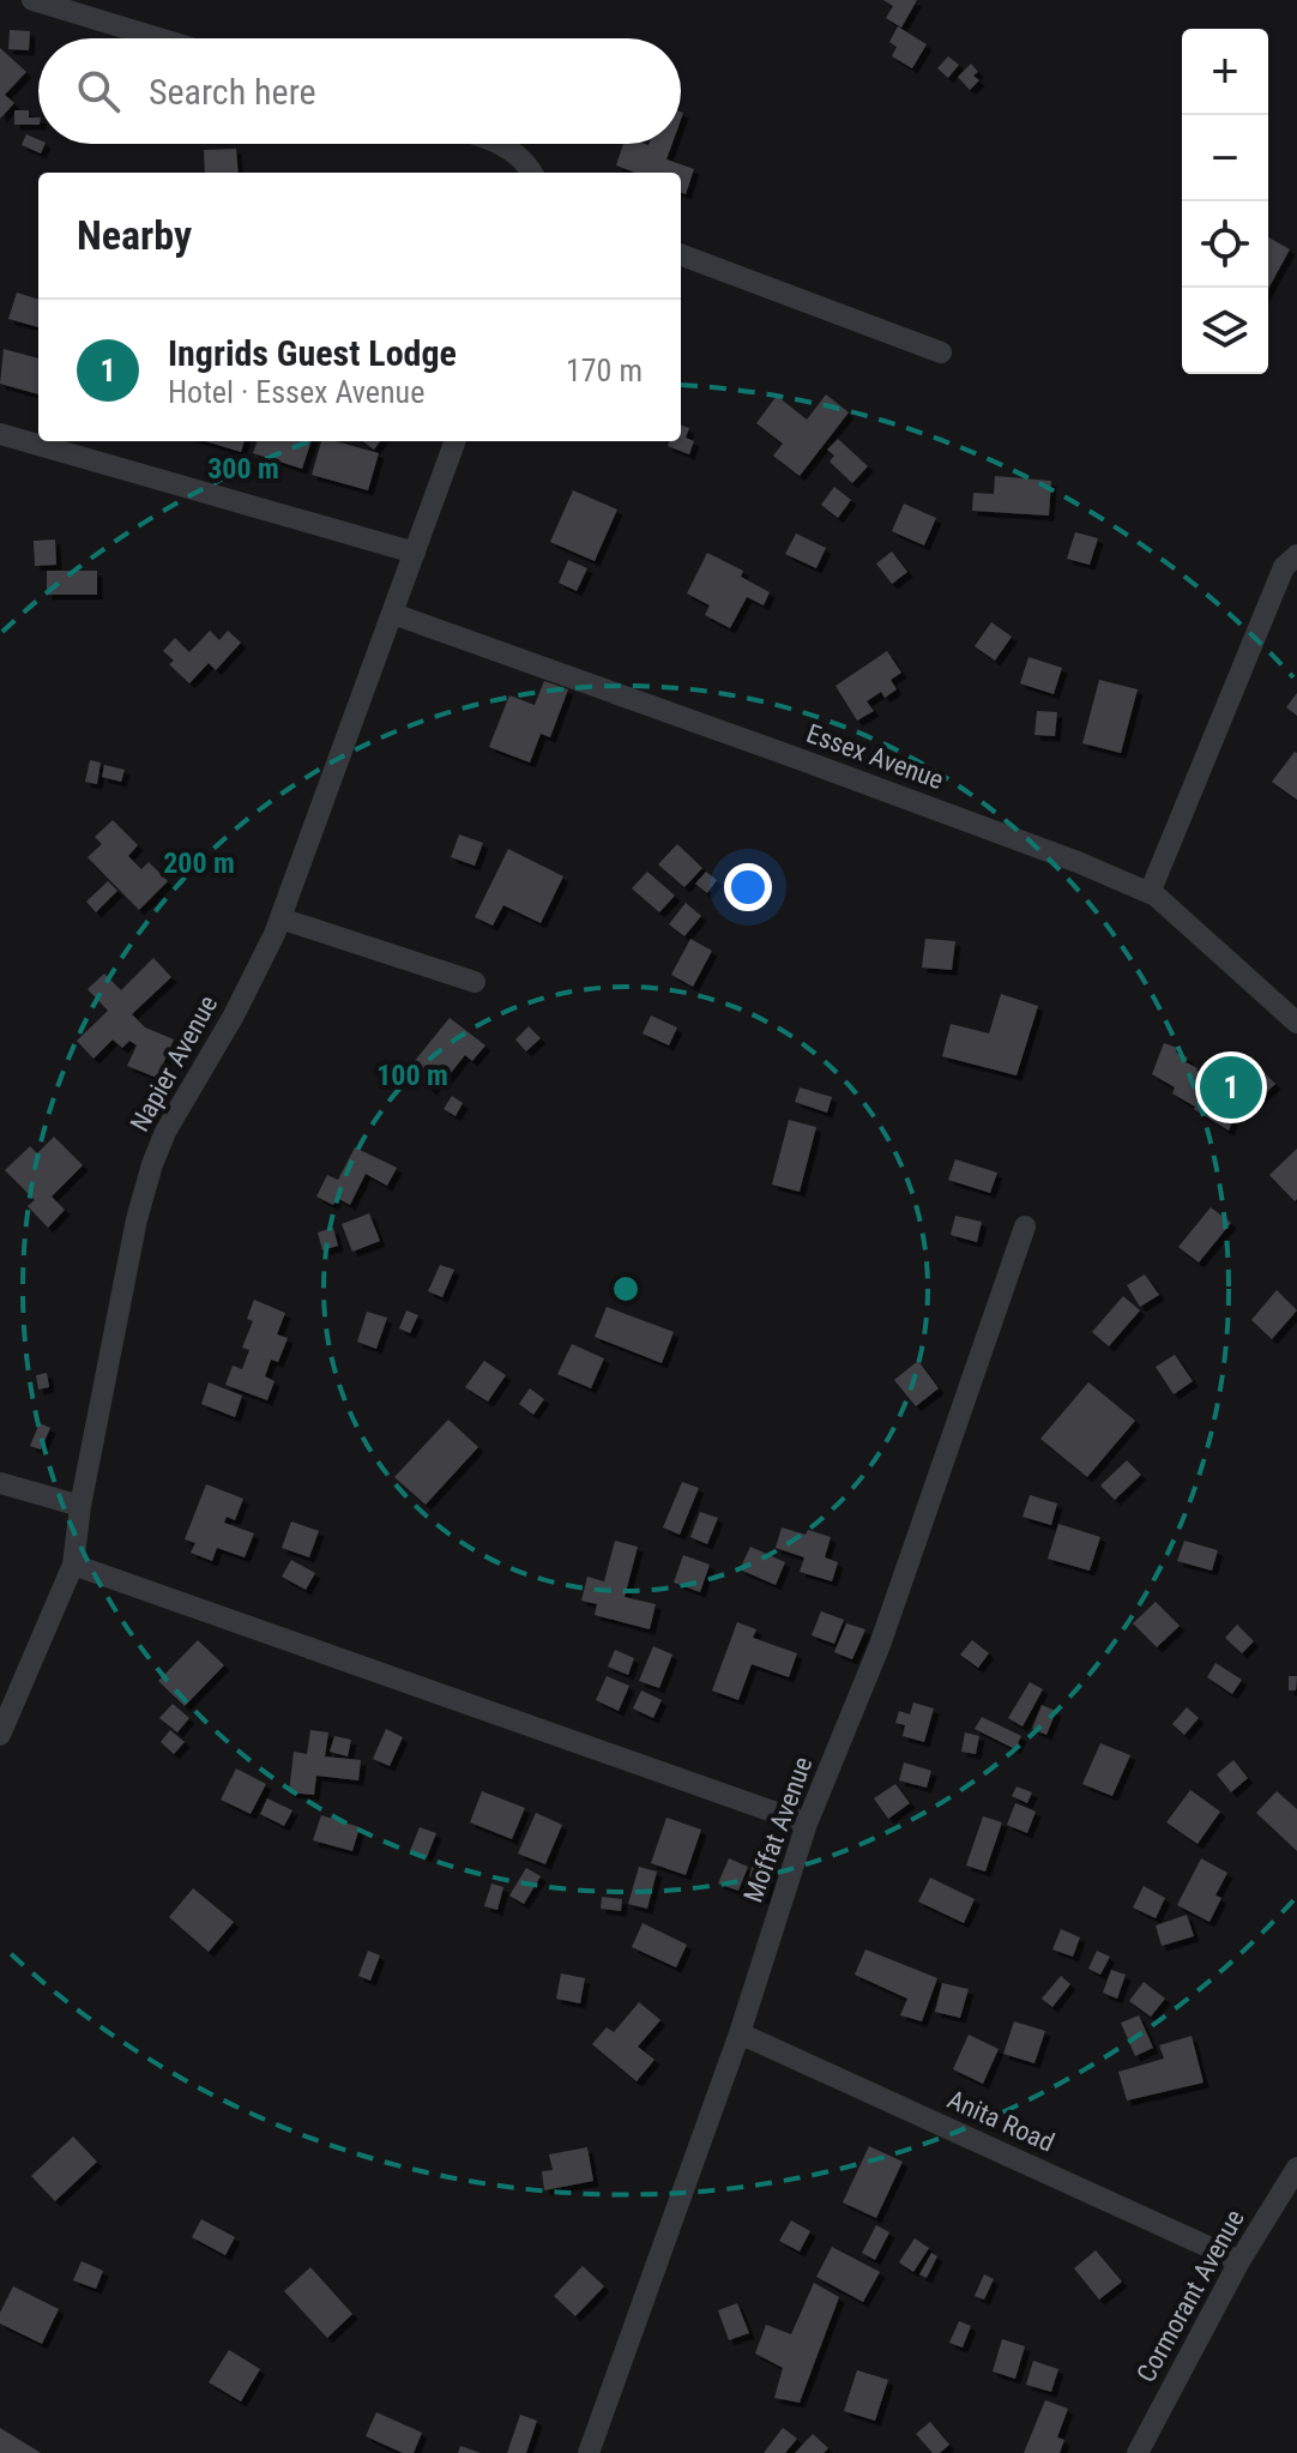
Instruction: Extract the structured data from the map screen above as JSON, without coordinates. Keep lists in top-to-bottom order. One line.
{"streets":{"street":["Essex Avenue","Napier Avenue","Moffat Avenue","Anita Road","Cormorant Avenue"]},"crossings":[["Essex Avenue","Napier Avenue"],["Moffat Avenue","Anita Road"],["Anita Road","Cormorant Avenue"]],"page":{"map_buttons":["+","−"],"search":"Search here","heading":"Nearby","list":[{"mark":"1","name":"Ingrids Guest Lodge","note":"Hotel · Essex Avenue","value":"170 m"}],"pins":"1"},"rings":["300 m","200 m","100 m"]}
